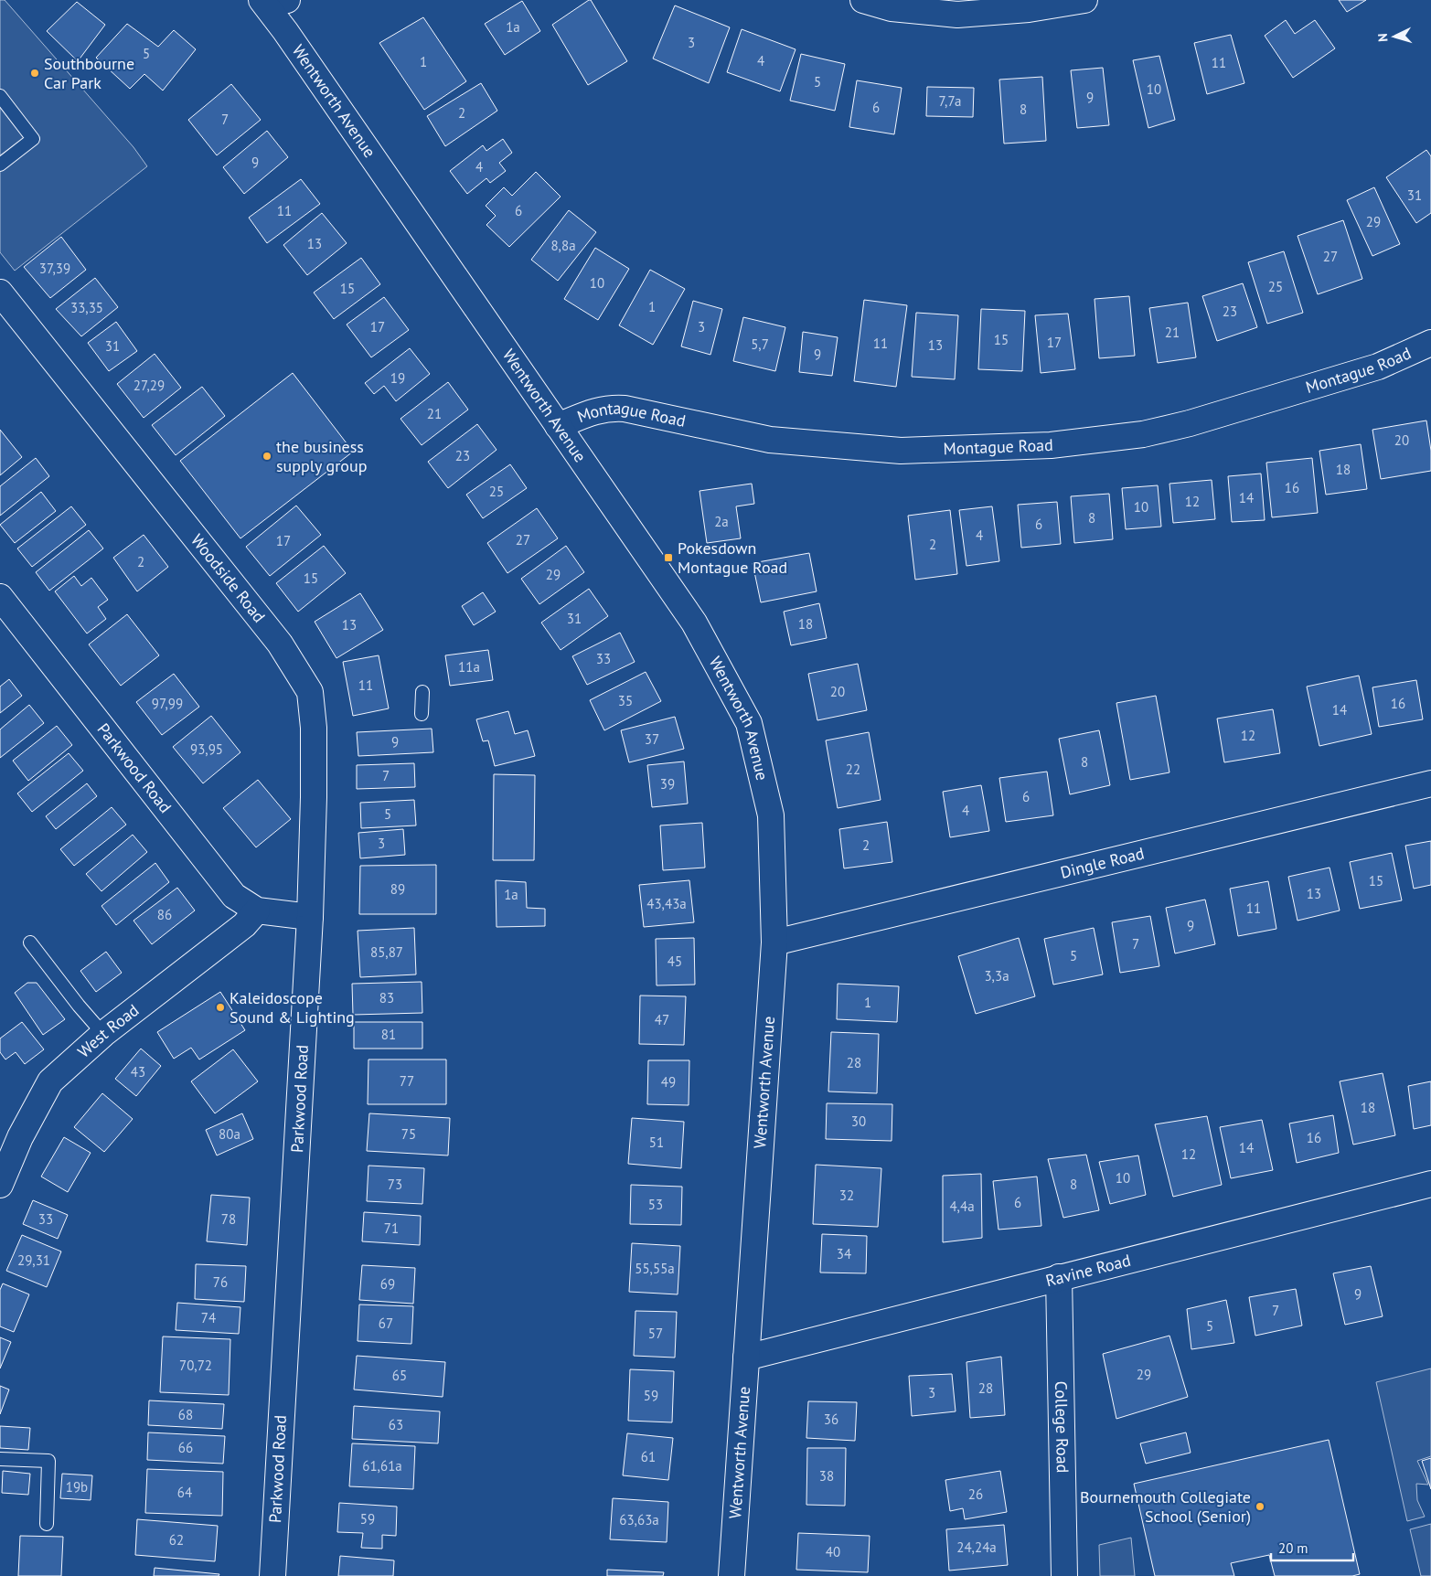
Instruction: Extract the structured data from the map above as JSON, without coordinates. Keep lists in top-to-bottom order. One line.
{"streets":{"street":["Wentworth Avenue","Montague Road","Woodside Road","Parkwood Road","Dingle Road","West Road","Ravine Road","College Road"]},"crossings":[["Wentworth Avenue","Montague Road"],["Wentworth Avenue","Dingle Road"],["Wentworth Avenue","Ravine Road"],["Woodside Road","Parkwood Road"],["Parkwood Road","West Road"],["Ravine Road","College Road"]],"places":{"other":["Southbourne Car Park","the business supply group","Kaleidoscope Sound & Lighting","Bournemouth Collegiate School (Senior)"],"transit":["Pokesdown Montague Road"]},"house_numbers":["1a","3","5","4","1","11","5","10","9","7,7a","6","8","2","7","9","4","31","11","6","29","13","8,8a","27","37,39","10","25","15","1","33,35","23","17","3","21","15","17","11","5,7","13","31","9","19","27,29","21","20","23","18","16","25","14","12","10","8","2a","6","4","27","17","2","2","29","15","31","18","13","33","11a","11","20","35","97,99","16","14","12","37","9","93,95","8","22","7","39","6","4","5","3","2","15","89","13","1a","43,43a","11","86","9","7","85,87","5","45","3,3a","83","1","47","81","28","43","77","49","18","30","80a","75","16","51","14","12","10","73","8","32","6","53","4,4a","33","78","71","34","29,31","55,55a","76","69","9","7","74","67","5","57","70,72","29","65","28","3","59","68","36","63","66","61","61,61a","38","19b","64","26","59","63,63a","62","24,24a","40"],"scale_bar":"20 m","north":"left"}
